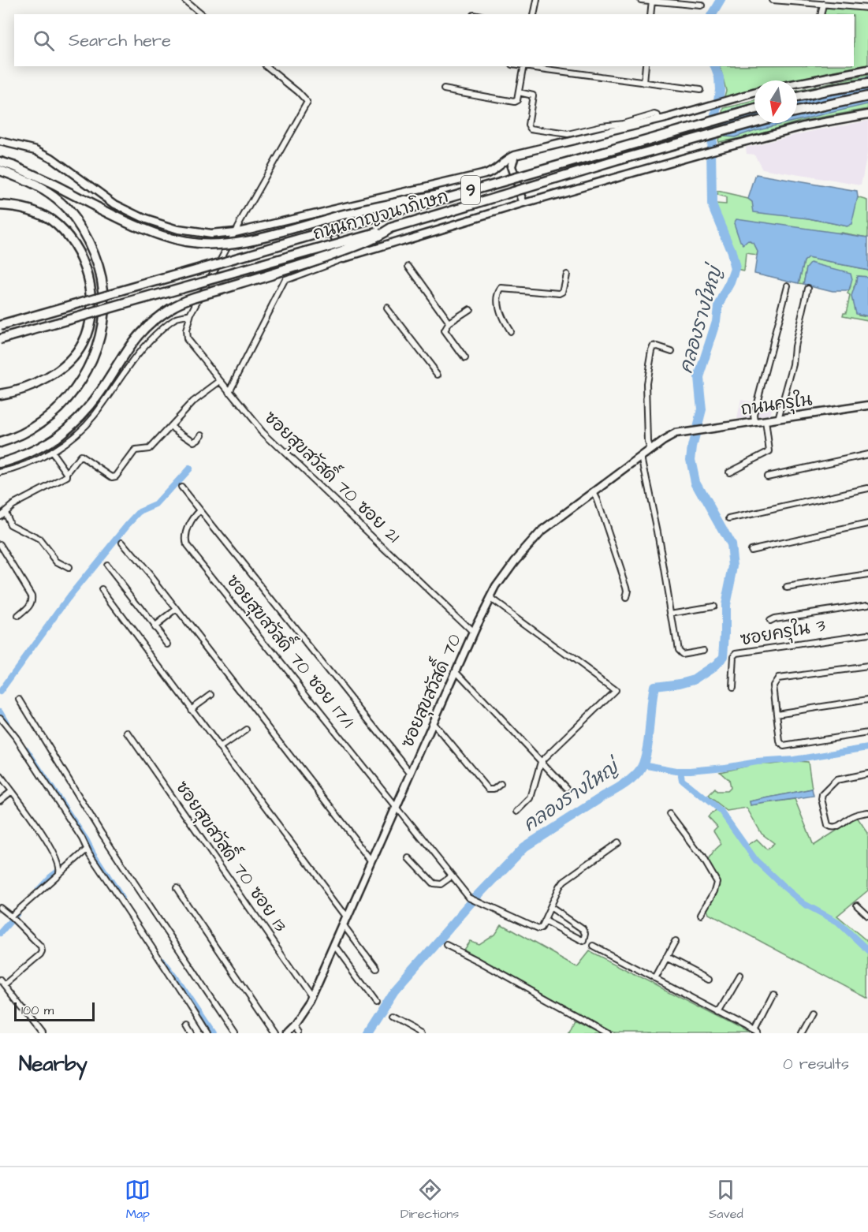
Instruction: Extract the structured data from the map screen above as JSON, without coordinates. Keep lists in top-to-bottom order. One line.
{"streets":{"highway":["9","ถนนกาญจนาภิเษก"],"main road":["ถนนครุใน","ซอยสุขสวัสดิ์ 70"],"street":["ซอยสุขสวัสดิ์ 70 ซอย 21","ซอยครุใน 3","ซอยสุขสวัสดิ์ 70 ซอย 17/1","ซอยสุขสวัสดิ์ 70 ซอย 13"]},"crossings":[["ถนนครุใน","ซอยสุขสวัสดิ์ 70"],["ซอยสุขสวัสดิ์ 70 ซอย 21","ซอยสุขสวัสดิ์ 70"],["ซอยสุขสวัสดิ์ 70 ซอย 17/1","ซอยสุขสวัสดิ์ 70"],["ซอยสุขสวัสดิ์ 70","ซอยสุขสวัสดิ์ 70 ซอย 13"]],"water":["คลองรางใหญ่"],"scale_bar":"100 m","north":"bottom","page":{"search":"Search here","scale":"100 m","heading":["Nearby","0 results"],"nav":["Map","Directions","Saved"]}}
